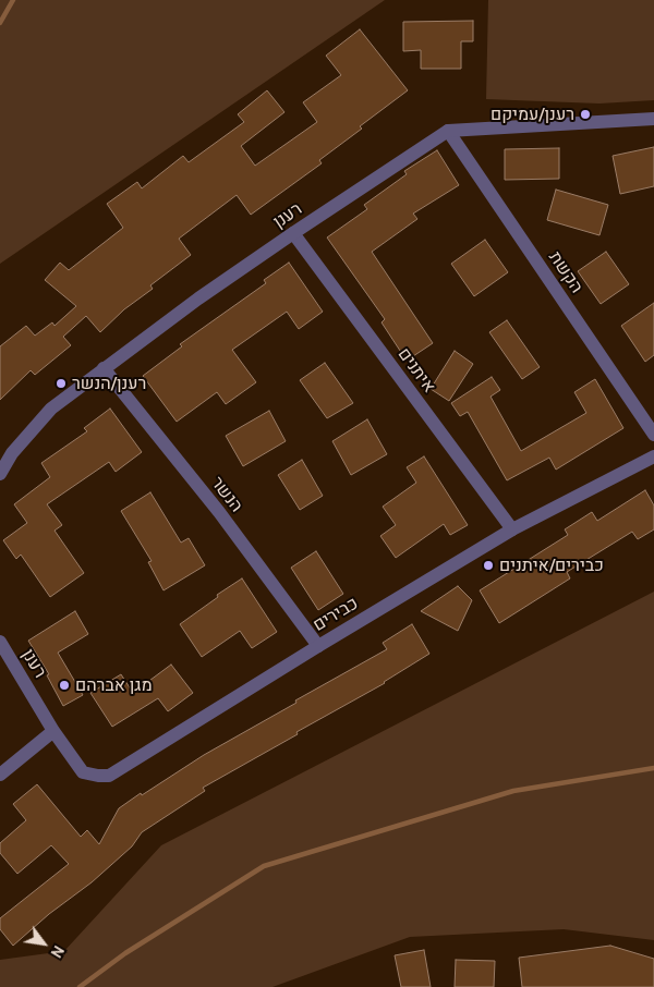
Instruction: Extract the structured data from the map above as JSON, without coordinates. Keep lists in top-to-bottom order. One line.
{"streets":{"street":["רענן","הקשת","איתנים","הנשר","כבירים"]},"crossings":[["רענן","הקשת"],["רענן","איתנים"],["רענן","הנשר"],["רענן","כבירים"],["איתנים","כבירים"],["הנשר","כבירים"]],"places":["רענן/עמיקם","רענן/הנשר","כבירים/איתנים","מגן אברהם"],"north":"bottom right"}
